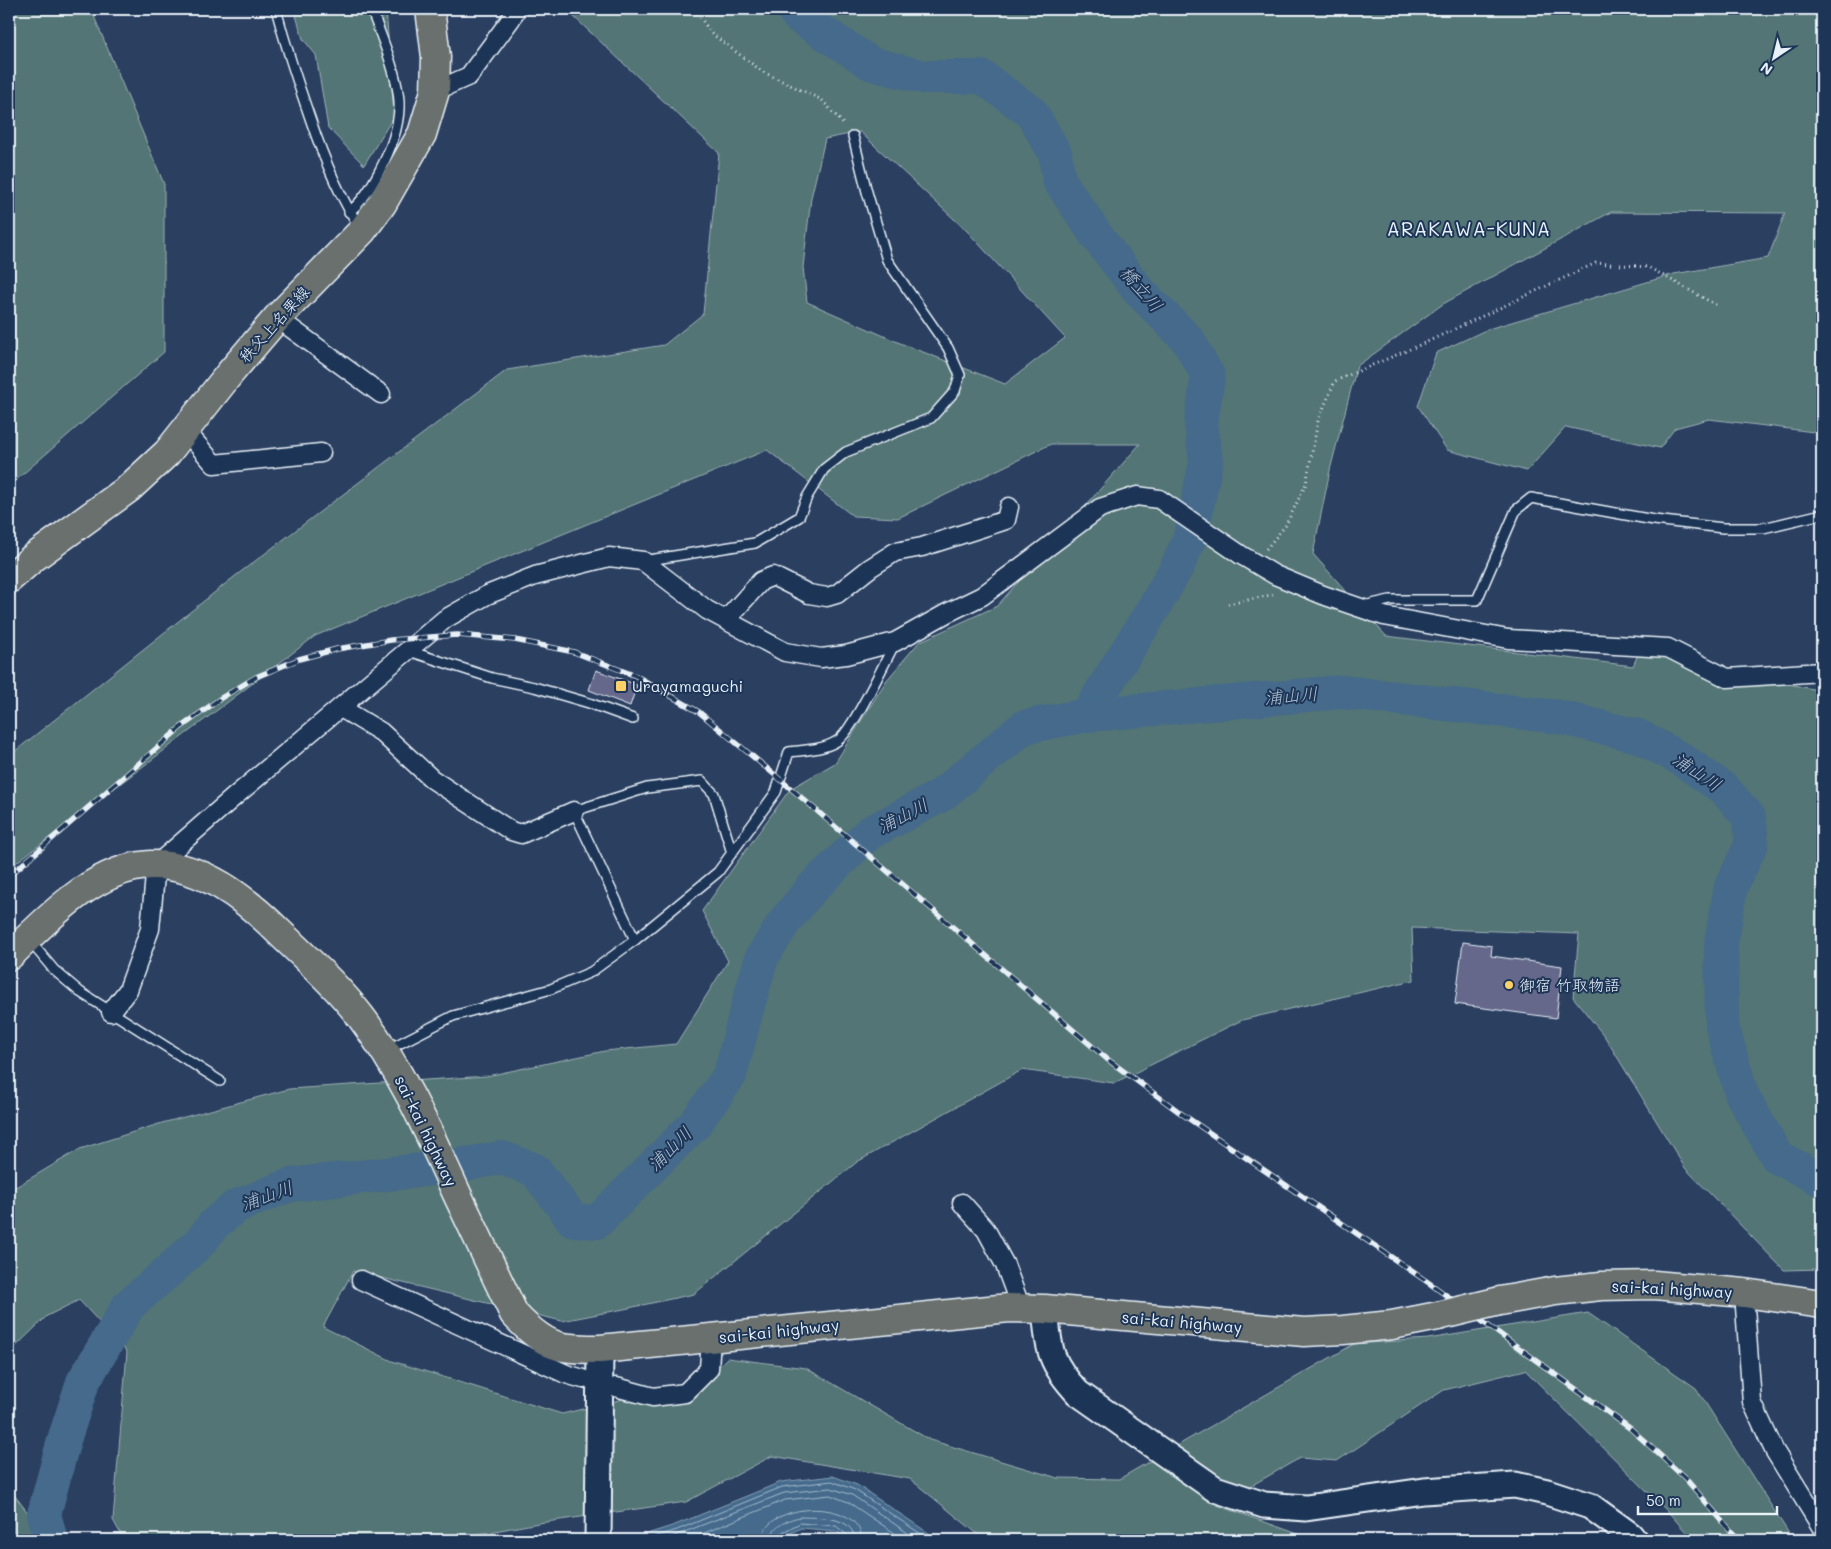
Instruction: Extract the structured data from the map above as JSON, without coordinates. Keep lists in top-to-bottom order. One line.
{"streets":{"main road":["秩父上名栗線","sai-kai highway"]},"districts":["ARAKAWA-KUNA"],"water":["橋立川","浦山川"],"places":{"transit":["Urayamaguchi"],"other":["御宿 竹取物語"]},"scale_bar":"50 m","north":"bottom left"}
